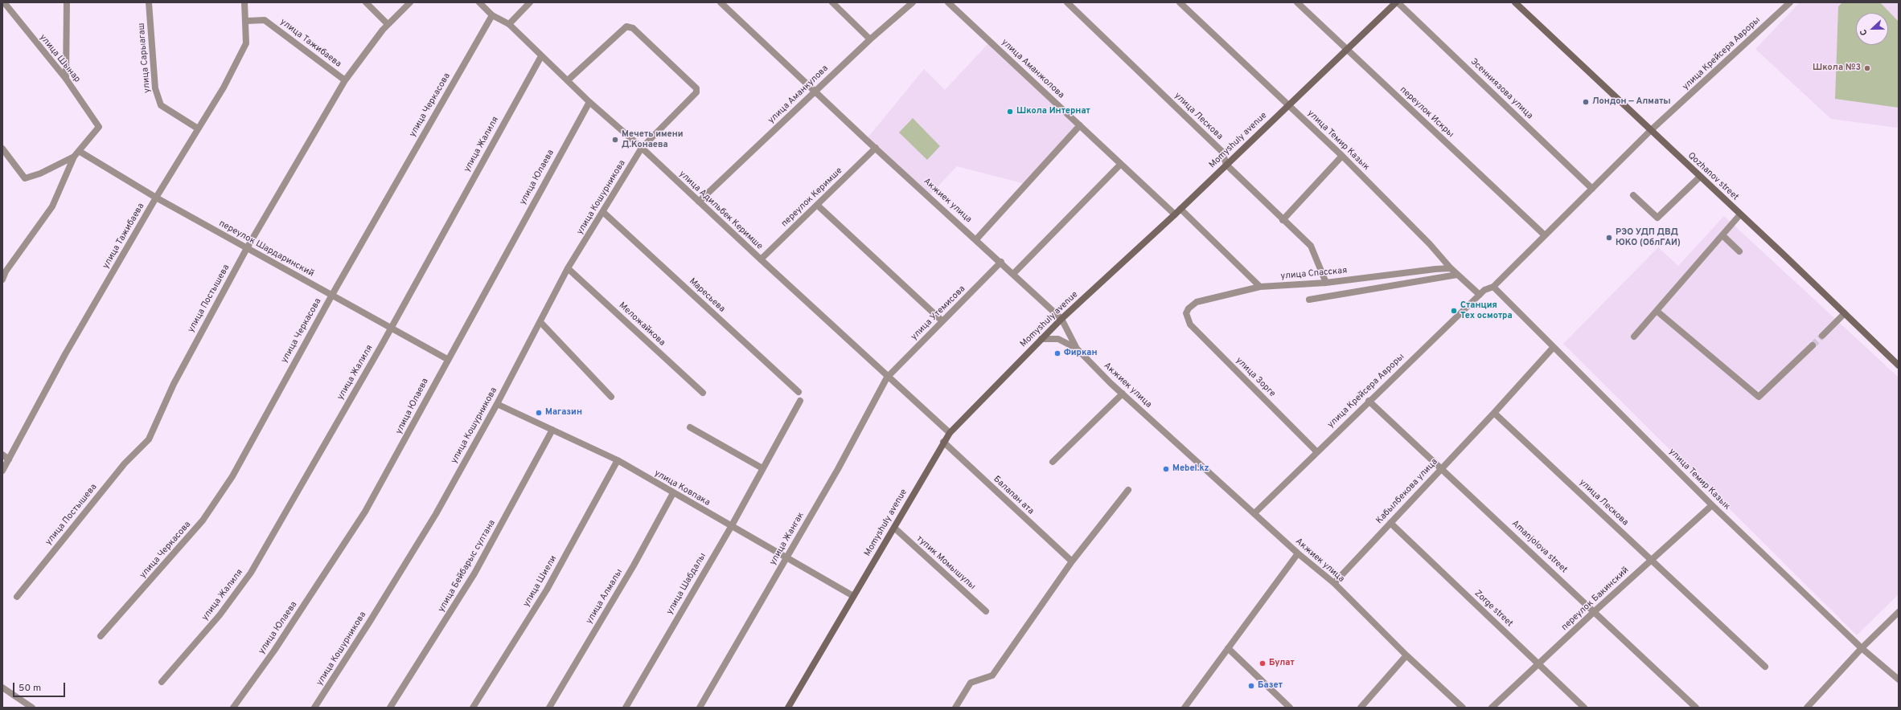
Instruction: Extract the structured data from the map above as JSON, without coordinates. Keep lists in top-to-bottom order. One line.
{"streets":{"main road":["Momyshuly avenue","Qozhanov street"],"street":["улица Тажибаева","улица Крейсера Авроры","улица Сарыагаш","улица Шынар","улица Аманжолова","Эсенниязова улица","улица Аманкулова","улица Черкасова","переулок Искры","улица Лескова","улица Темир Казык","улица Жалиля","улица Юлаева","улица Кошурникова","переулок Керимше","Акжиек улица","улица Адильбек Керимше","переулок Шардаринский","улица Спасская","Маресьева","улица Постышева","улица Утемисова","Меложайкова","улица Зорге","улица Ковпака","Кабылбекова улица","Балапан ата","улица Жангак","Amanjolova street","тупик Момышулы","улица Бейбарыс султана","улица Шиели","улица Шабдалы","улица Алмалы","переулок Бакинский","Zorge street"]},"crossings":[["улица Тажибаева","улица Сарыагаш"],["улица Тажибаева","переулок Шардаринский"],["улица Тажибаева","улица Постышева"],["улица Крейсера Авроры","Эсенниязова улица"],["улица Крейсера Авроры","переулок Искры"],["улица Крейсера Авроры","улица Темир Казык"],["улица Крейсера Авроры","Qozhanov street"],["улица Крейсера Авроры","Акжиек улица"],["улица Крейсера Авроры","улица Зорге"],["улица Крейсера Авроры","Amanjolova street"],["улица Шынар","переулок Шардаринский"],["улица Аманжолова","Momyshuly avenue"],["Эсенниязова улица","Momyshuly avenue"],["улица Аманкулова","Акжиек улица"],["улица Аманкулова","улица Адильбек Керимше"],["улица Черкасова","улица Адильбек Керимше"],["улица Черкасова","переулок Шардаринский"],["переулок Искры","Momyshuly avenue"],["улица Лескова","Momyshuly avenue"],["улица Лескова","улица Спасская"],["улица Лескова","Кабылбекова улица"],["улица Лескова","переулок Бакинский"],["Momyshuly avenue","улица Темир Казык"],["Momyshuly avenue","Акжиек улица"],["Momyshuly avenue","улица Адильбек Керимше"],["Momyshuly avenue","улица Ковпака"],["Momyshuly avenue","Балапан ата"],["Momyshuly avenue","тупик Момышулы"],["улица Темир Казык","улица Спасская"],["улица Темир Казык","переулок Бакинский"],["улица Жалиля","улица Адильбек Керимше"],["улица Жалиля","переулок Шардаринский"],["улица Юлаева","улица Адильбек Керимше"],["улица Юлаева","переулок Шардаринский"],["улица Кошурникова","улица Адильбек Керимше"],["улица Кошурникова","Маресьева"],["улица Кошурникова","Меложайкова"],["улица Кошурникова","улица Ковпака"],["переулок Керимше","Акжиек улица"],["переулок Керимше","улица Адильбек Керимше"],["Акжиек улица","улица Утемисова"],["Акжиек улица","Кабылбекова улица"],["улица Адильбек Керимше","улица Утемисова"],["улица Адильбек Керимше","улица Жангак"],["переулок Шардаринский","улица Постышева"],["улица Спасская","улица Зорге"],["улица Утемисова","улица Жангак"],["улица Ковпака","улица Жангак"],["улица Ковпака","улица Бейбарыс султана"],["улица Ковпака","улица Шиели"],["улица Ковпака","улица Шабдалы"],["улица Ковпака","улица Алмалы"],["Кабылбекова улица","Amanjolova street"],["Кабылбекова улица","Zorge street"],["Amanjolova street","переулок Бакинский"],["переулок Бакинский","Zorge street"]],"places":["Школа №3","Лондон — Алматы","Школа Интернат","Мечеть имени Д.Конаева","РЭО УДП ДВД ЮКО (ОблГАИ)","Станция Тех осмотра","Фиркан","Магазин","Mebel.kz","Булат","Базет"],"scale_bar":"50 m","north":"left"}
